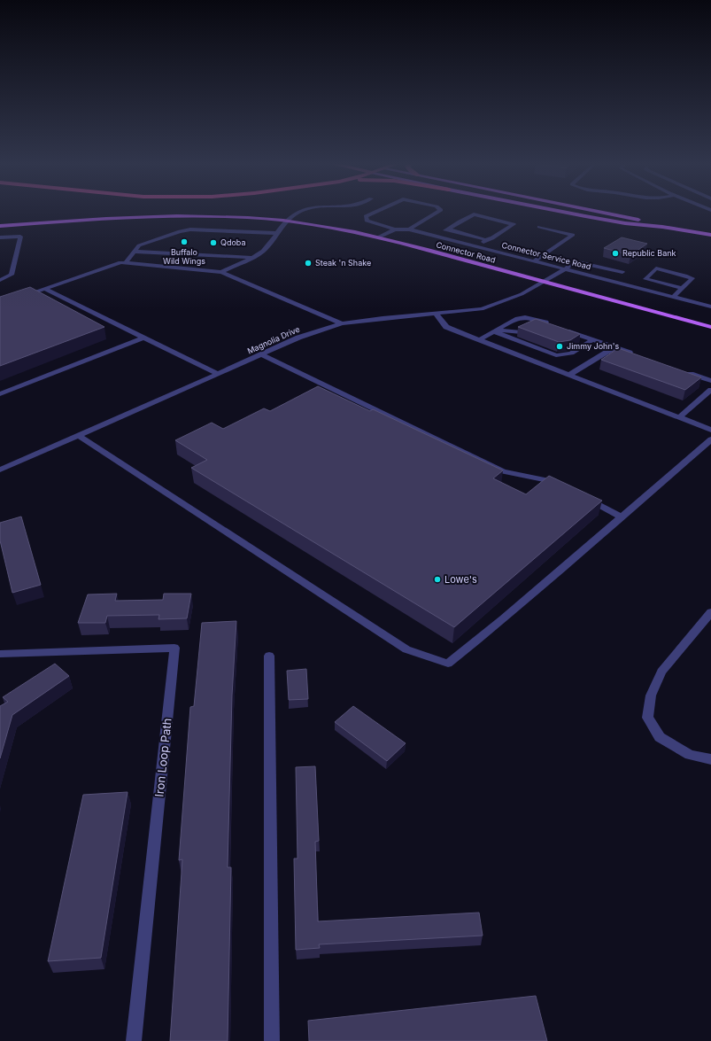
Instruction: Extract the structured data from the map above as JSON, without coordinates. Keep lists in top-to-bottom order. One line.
{"streets":{"main road":["Connector Road"],"street":["Connector Service Road","Magnolia Drive","Iron Loop Path"]},"crossings":[["Connector Road","Connector Service Road"],["Connector Road","Magnolia Drive"],["Connector Service Road","Magnolia Drive"]],"places":["Buffalo Wild Wings","Qdoba","Republic Bank","Steak 'n Shake","Jimmy John's","Lowe's"]}
